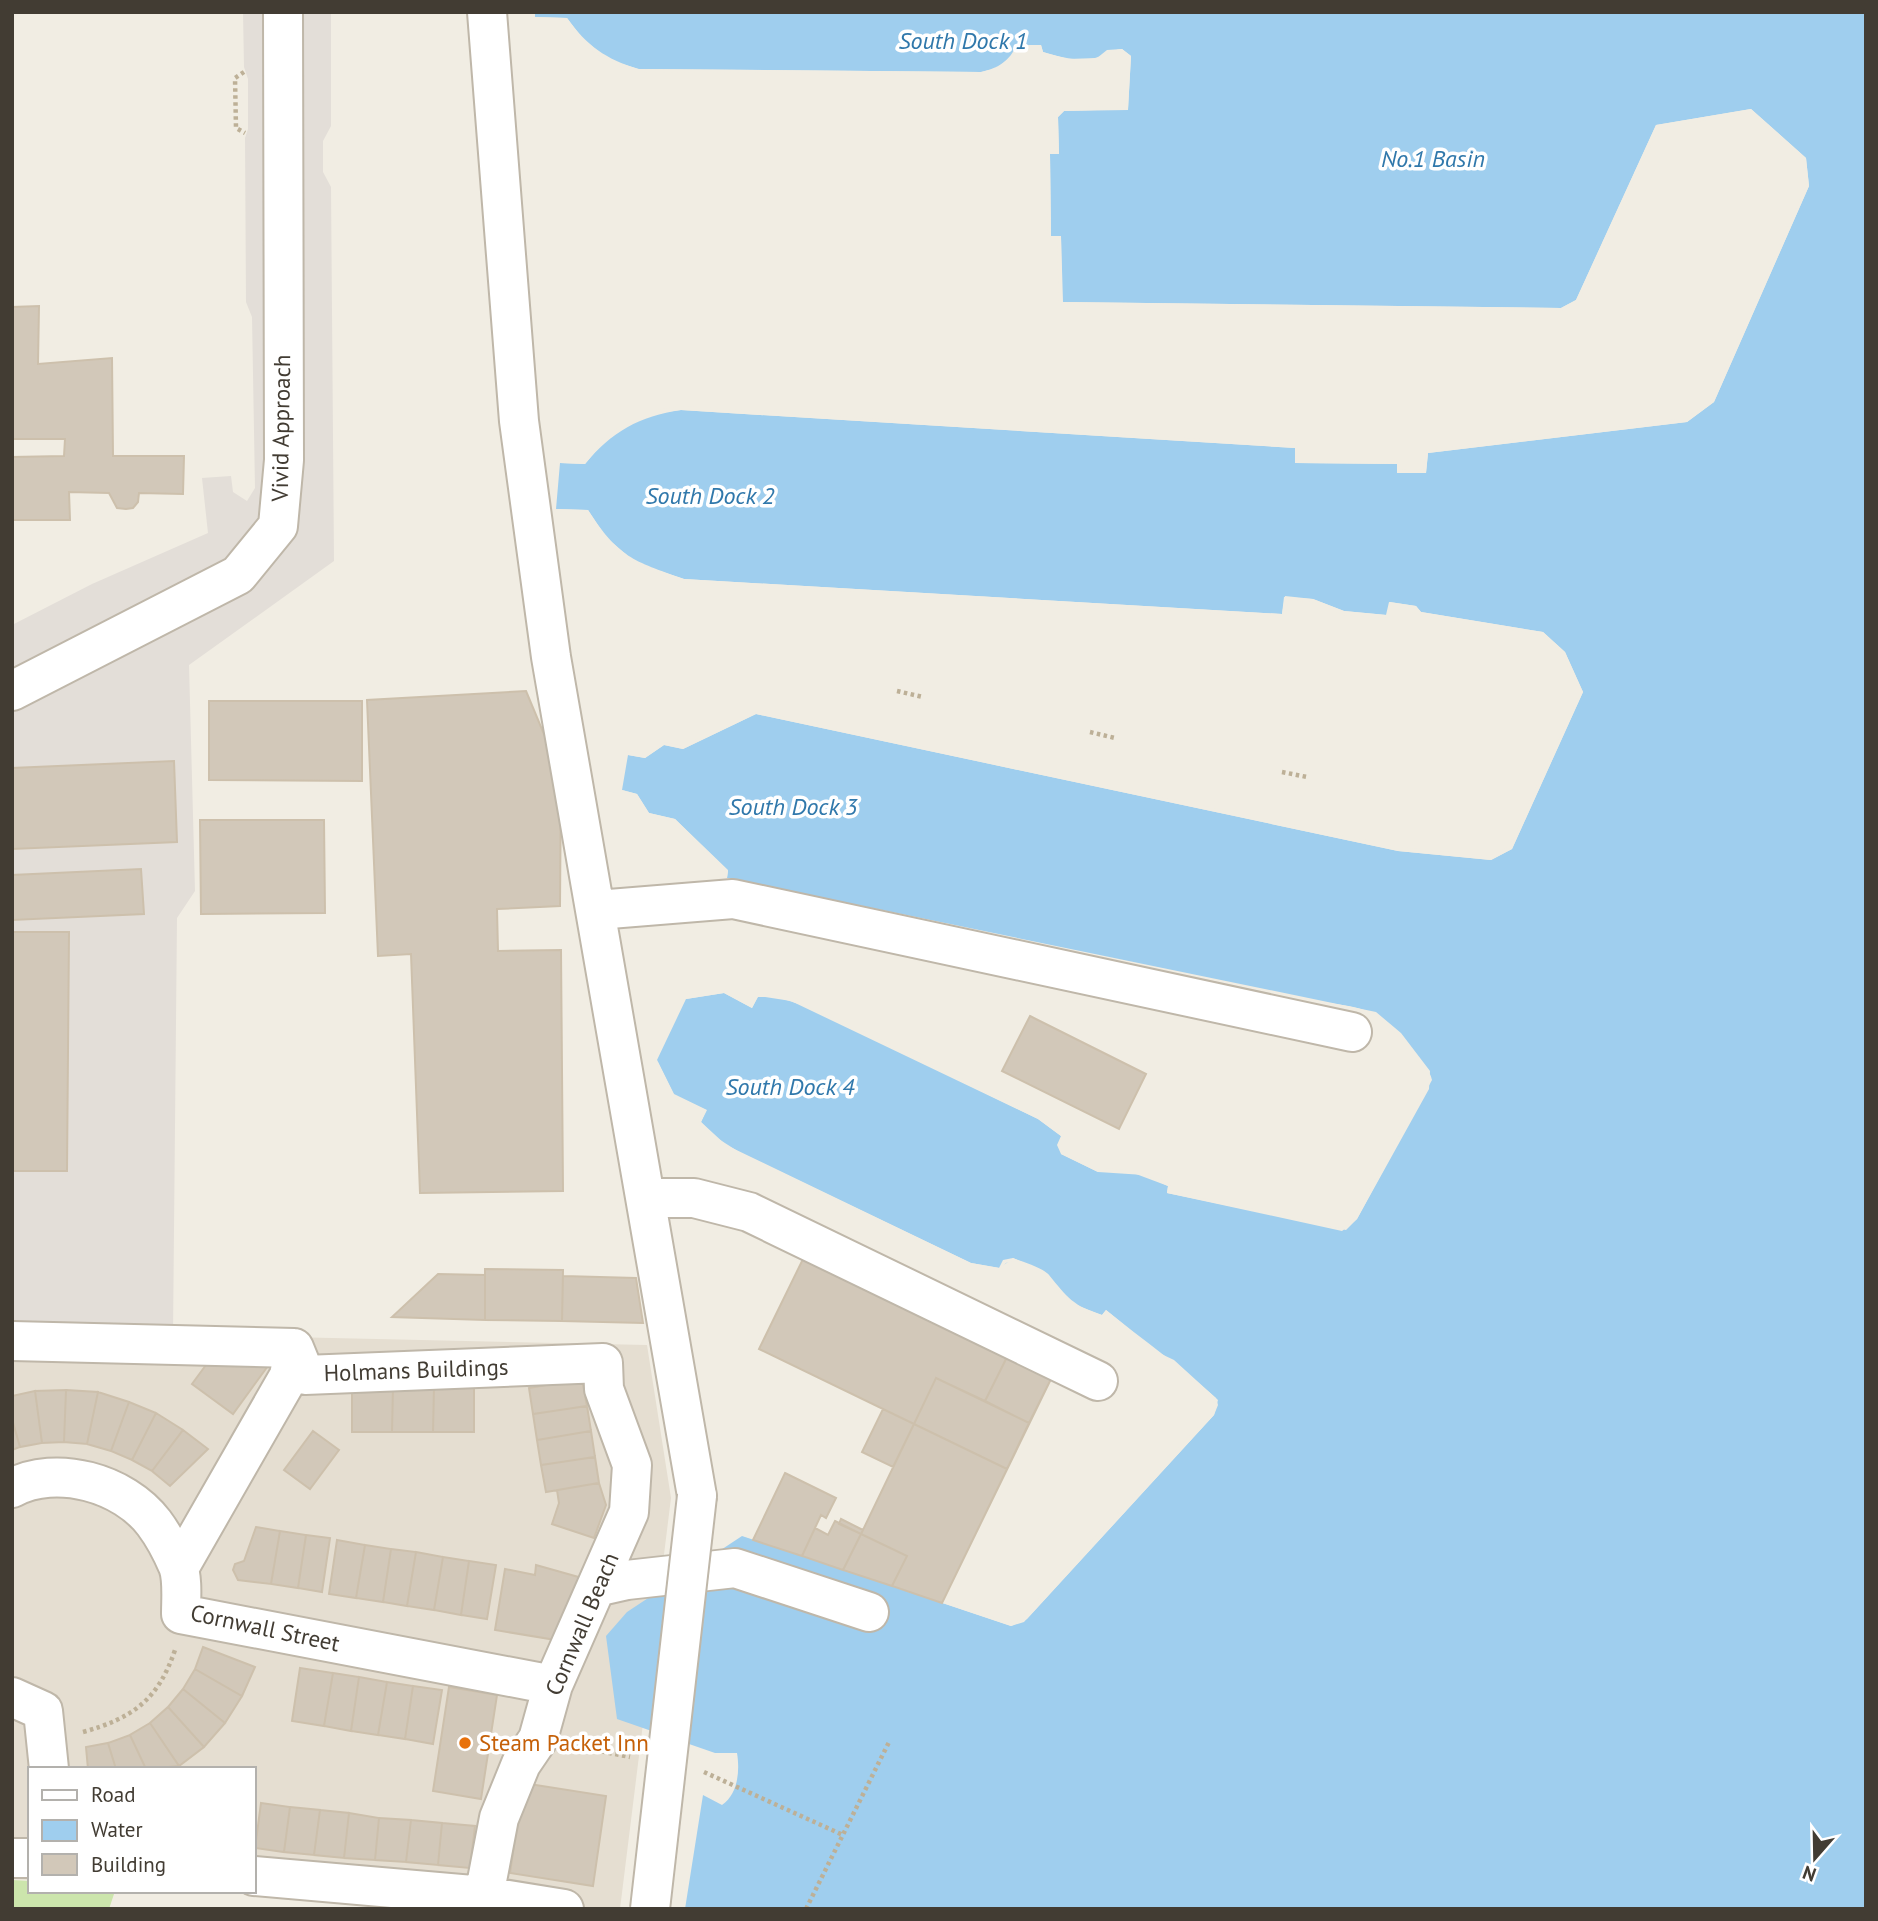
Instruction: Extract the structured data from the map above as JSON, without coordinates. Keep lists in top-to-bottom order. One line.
{"streets":{"street":["Vivid Approach","Holmans Buildings","Cornwall Beach","Cornwall Street"]},"crossings":[["Holmans Buildings","Cornwall Beach"],["Cornwall Beach","Cornwall Street"]],"water":["South Dock 1","No.1 Basin","South Dock 2","South Dock 3","South Dock 4"],"places":["Steam Packet Inn"],"legend":["Road","Water","Building"],"north":"bottom"}
